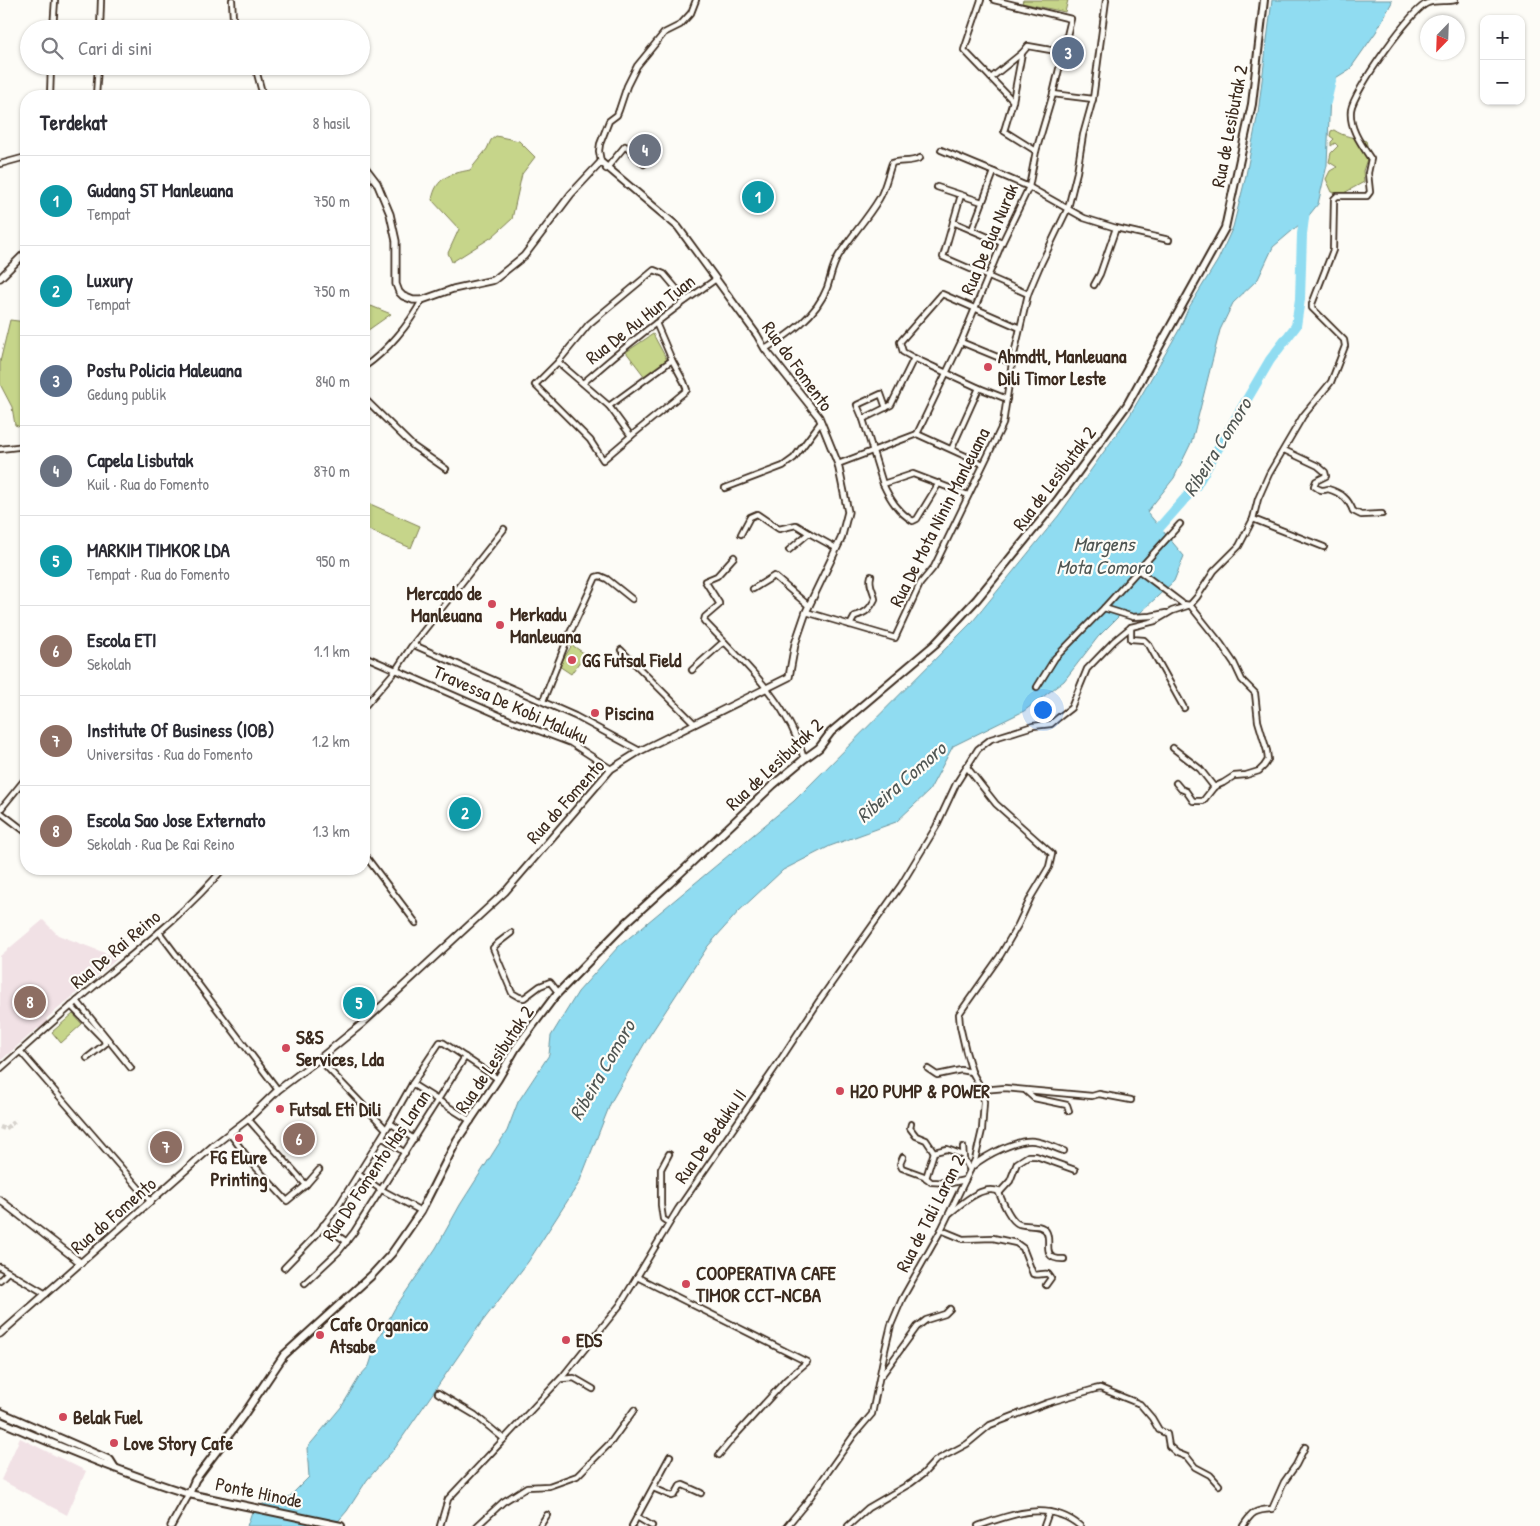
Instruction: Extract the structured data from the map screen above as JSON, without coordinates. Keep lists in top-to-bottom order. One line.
{"streets":{"main road":["Rua de Lesibutak 2","Ponte Hinode"],"street":["Rua De Bua Nurak","Rua De Au Hun Tuan","Rua do Fomento","Rua De Mota Ninin Manleuana","Travessa De Kobi Maluku","Rua De Rai Reino","Rua De Beduku II","Rua Do Fomento Has Laran","Rua de Tali Laran 2"]},"crossings":[["Rua de Lesibutak 2","Ponte Hinode"],["Rua De Au Hun Tuan","Rua do Fomento"],["Rua do Fomento","Rua De Mota Ninin Manleuana"],["Rua do Fomento","Travessa De Kobi Maluku"],["Rua De Beduku II","Rua de Tali Laran 2"]],"water":["Ribeira Comoro","Margens Mota Comoro"],"places":["Ahmdtl, Manleuana Dili Timor Leste","Mercado de Manleuana","Merkadu Manleuana","GG Futsal Field","Piscina","S&S Services, Lda","H2O PUMP & POWER","Futsal Eti Dili","FG Elure Printing","COOPERATIVA CAFE TIMOR CCT-NCBA","Cafe Organico Atsabe","EDS","Belak Fuel","Love Story Cafe"],"north":"bottom left","page":{"map_buttons":["+","−"],"search":"Cari di sini","pins":["3","4","1","2","8","5","6","7"],"heading":["Terdekat","8 hasil"],"list":[{"mark":"1","name":"Gudang ST Manleuana","note":"Tempat","value":"750 m"},{"mark":"2","name":"Luxury","note":"Tempat","value":"750 m"},{"mark":"3","name":"Postu Policia Maleuana","note":"Gedung publik","value":"840 m"},{"mark":"4","name":"Capela Lisbutak","note":"Kuil · Rua do Fomento","value":"870 m"},{"mark":"5","name":"MARKIM TIMKOR LDA","note":"Tempat · Rua do Fomento","value":"950 m"},{"mark":"6","name":"Escola ETI","note":"Sekolah","value":"1.1 km"},{"mark":"7","name":"Institute Of Business (IOB)","note":"Universitas · Rua do Fomento","value":"1.2 km"},{"mark":"8","name":"Escola Sao Jose Externato","note":"Sekolah · Rua De Rai Reino","value":"1.3 km"}]}}
